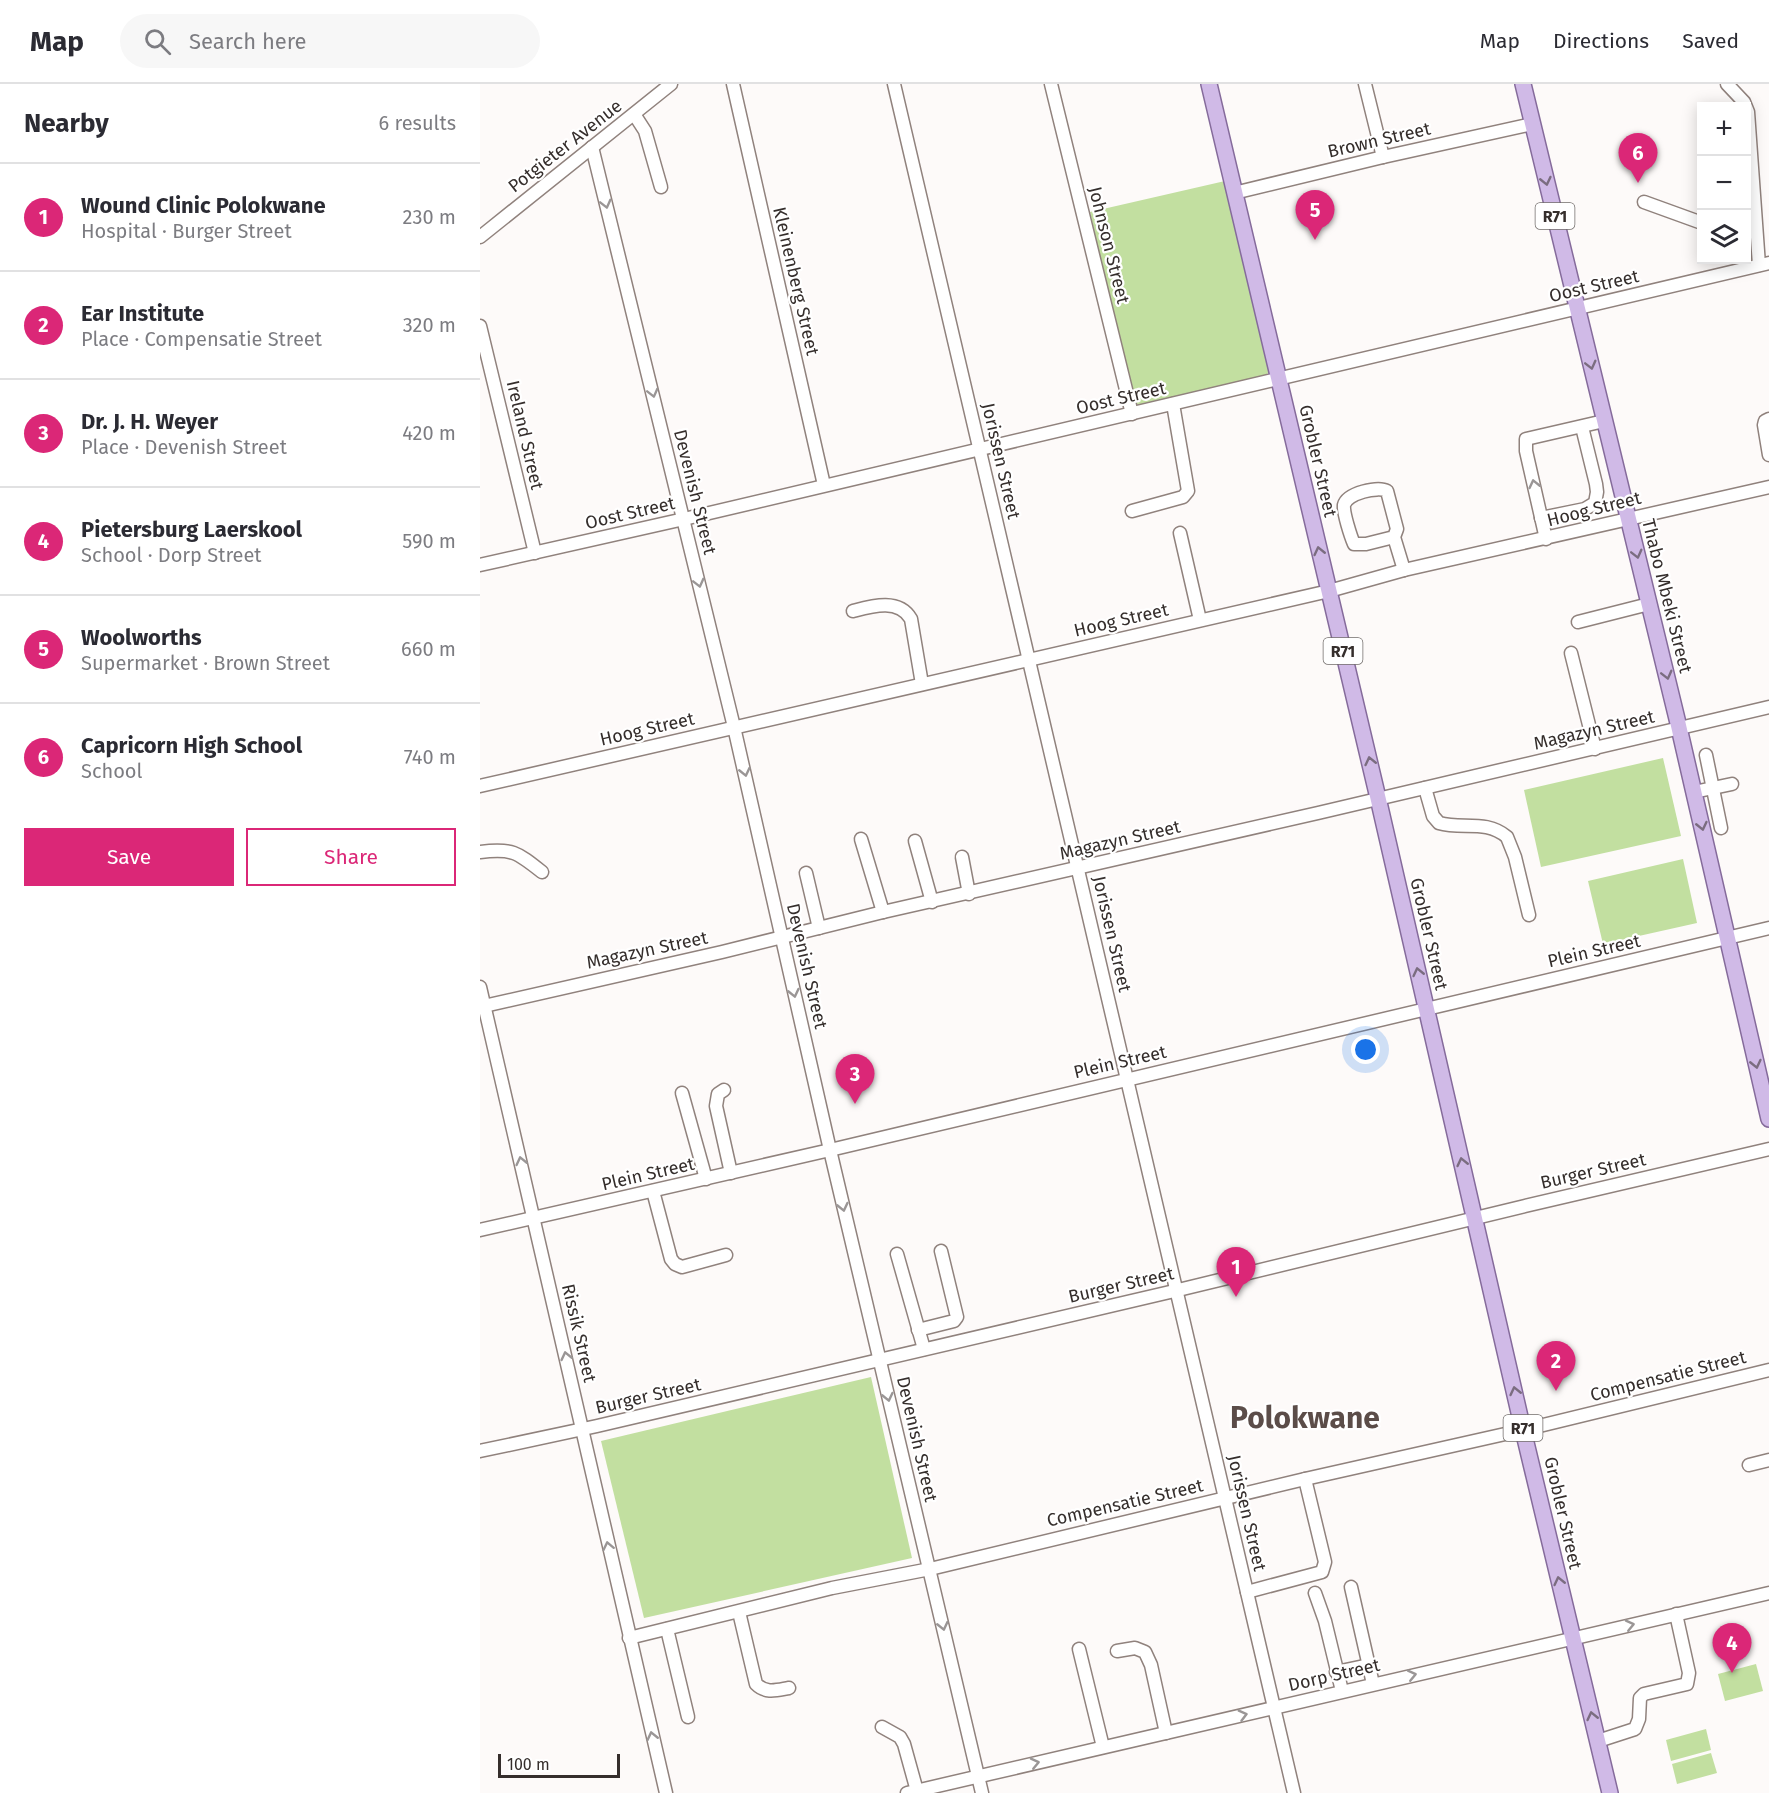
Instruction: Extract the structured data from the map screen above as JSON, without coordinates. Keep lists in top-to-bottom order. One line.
{"streets":{"main road":["R71","Grobler Street","Thabo Mbeki Street"],"street":["Brown Street","Potgieter Avenue","Johnson Street","Kleinenberg Street","Oost Street","Ireland Street","Jorissen Street","Devenish Street","Hoog Street","Magazyn Street","Plein Street","Burger Street","Rissik Street","Compensatie Street","Dorp Street"]},"crossings":[["Brown Street","Grobler Street"],["Brown Street","Thabo Mbeki Street"],["Potgieter Avenue","Devenish Street"],["Johnson Street","Oost Street"],["Kleinenberg Street","Oost Street"],["Oost Street","Ireland Street"],["Oost Street","Jorissen Street"],["Oost Street","Grobler Street"],["Oost Street","Devenish Street"],["Oost Street","Thabo Mbeki Street"],["Jorissen Street","Hoog Street"],["Jorissen Street","Magazyn Street"],["Jorissen Street","Plein Street"],["Jorissen Street","Burger Street"],["Jorissen Street","Compensatie Street"],["Jorissen Street","Dorp Street"],["Grobler Street","Hoog Street"],["Grobler Street","Magazyn Street"],["Grobler Street","Plein Street"],["Grobler Street","Burger Street"],["Grobler Street","Compensatie Street"],["Grobler Street","Dorp Street"],["Devenish Street","Hoog Street"],["Devenish Street","Magazyn Street"],["Devenish Street","Plein Street"],["Devenish Street","Burger Street"],["Devenish Street","Compensatie Street"],["Devenish Street","Dorp Street"],["Hoog Street","Thabo Mbeki Street"],["Thabo Mbeki Street","Magazyn Street"],["Thabo Mbeki Street","Plein Street"],["Magazyn Street","Rissik Street"],["Plein Street","Rissik Street"],["Burger Street","Rissik Street"],["Rissik Street","Compensatie Street"]],"one_way":["Grobler Street","Devenish Street","Thabo Mbeki Street","Rissik Street","Dorp Street"],"districts":["Polokwane"],"scale_bar":"100 m","page":{"header":"Map","search":"Search here","nav":["Map","Directions","Saved"],"heading":["Nearby","6 results"],"map_buttons":["+","−"],"pins":["6","5","3","1","2","4"],"list":[{"mark":"1","name":"Wound Clinic Polokwane","note":"Hospital · Burger Street","value":"230 m"},{"mark":"2","name":"Ear Institute","note":"Place · Compensatie Street","value":"320 m"},{"mark":"3","name":"Dr. J. H. Weyer","note":"Place · Devenish Street","value":"420 m"},{"mark":"4","name":"Pietersburg Laerskool","note":"School · Dorp Street","value":"590 m"},{"mark":"5","name":"Woolworths","note":"Supermarket · Brown Street","value":"660 m"},{"mark":"6","name":"Capricorn High School","note":"School","value":"740 m"}],"buttons":["Save","Share"],"scale":"100 m"}}
